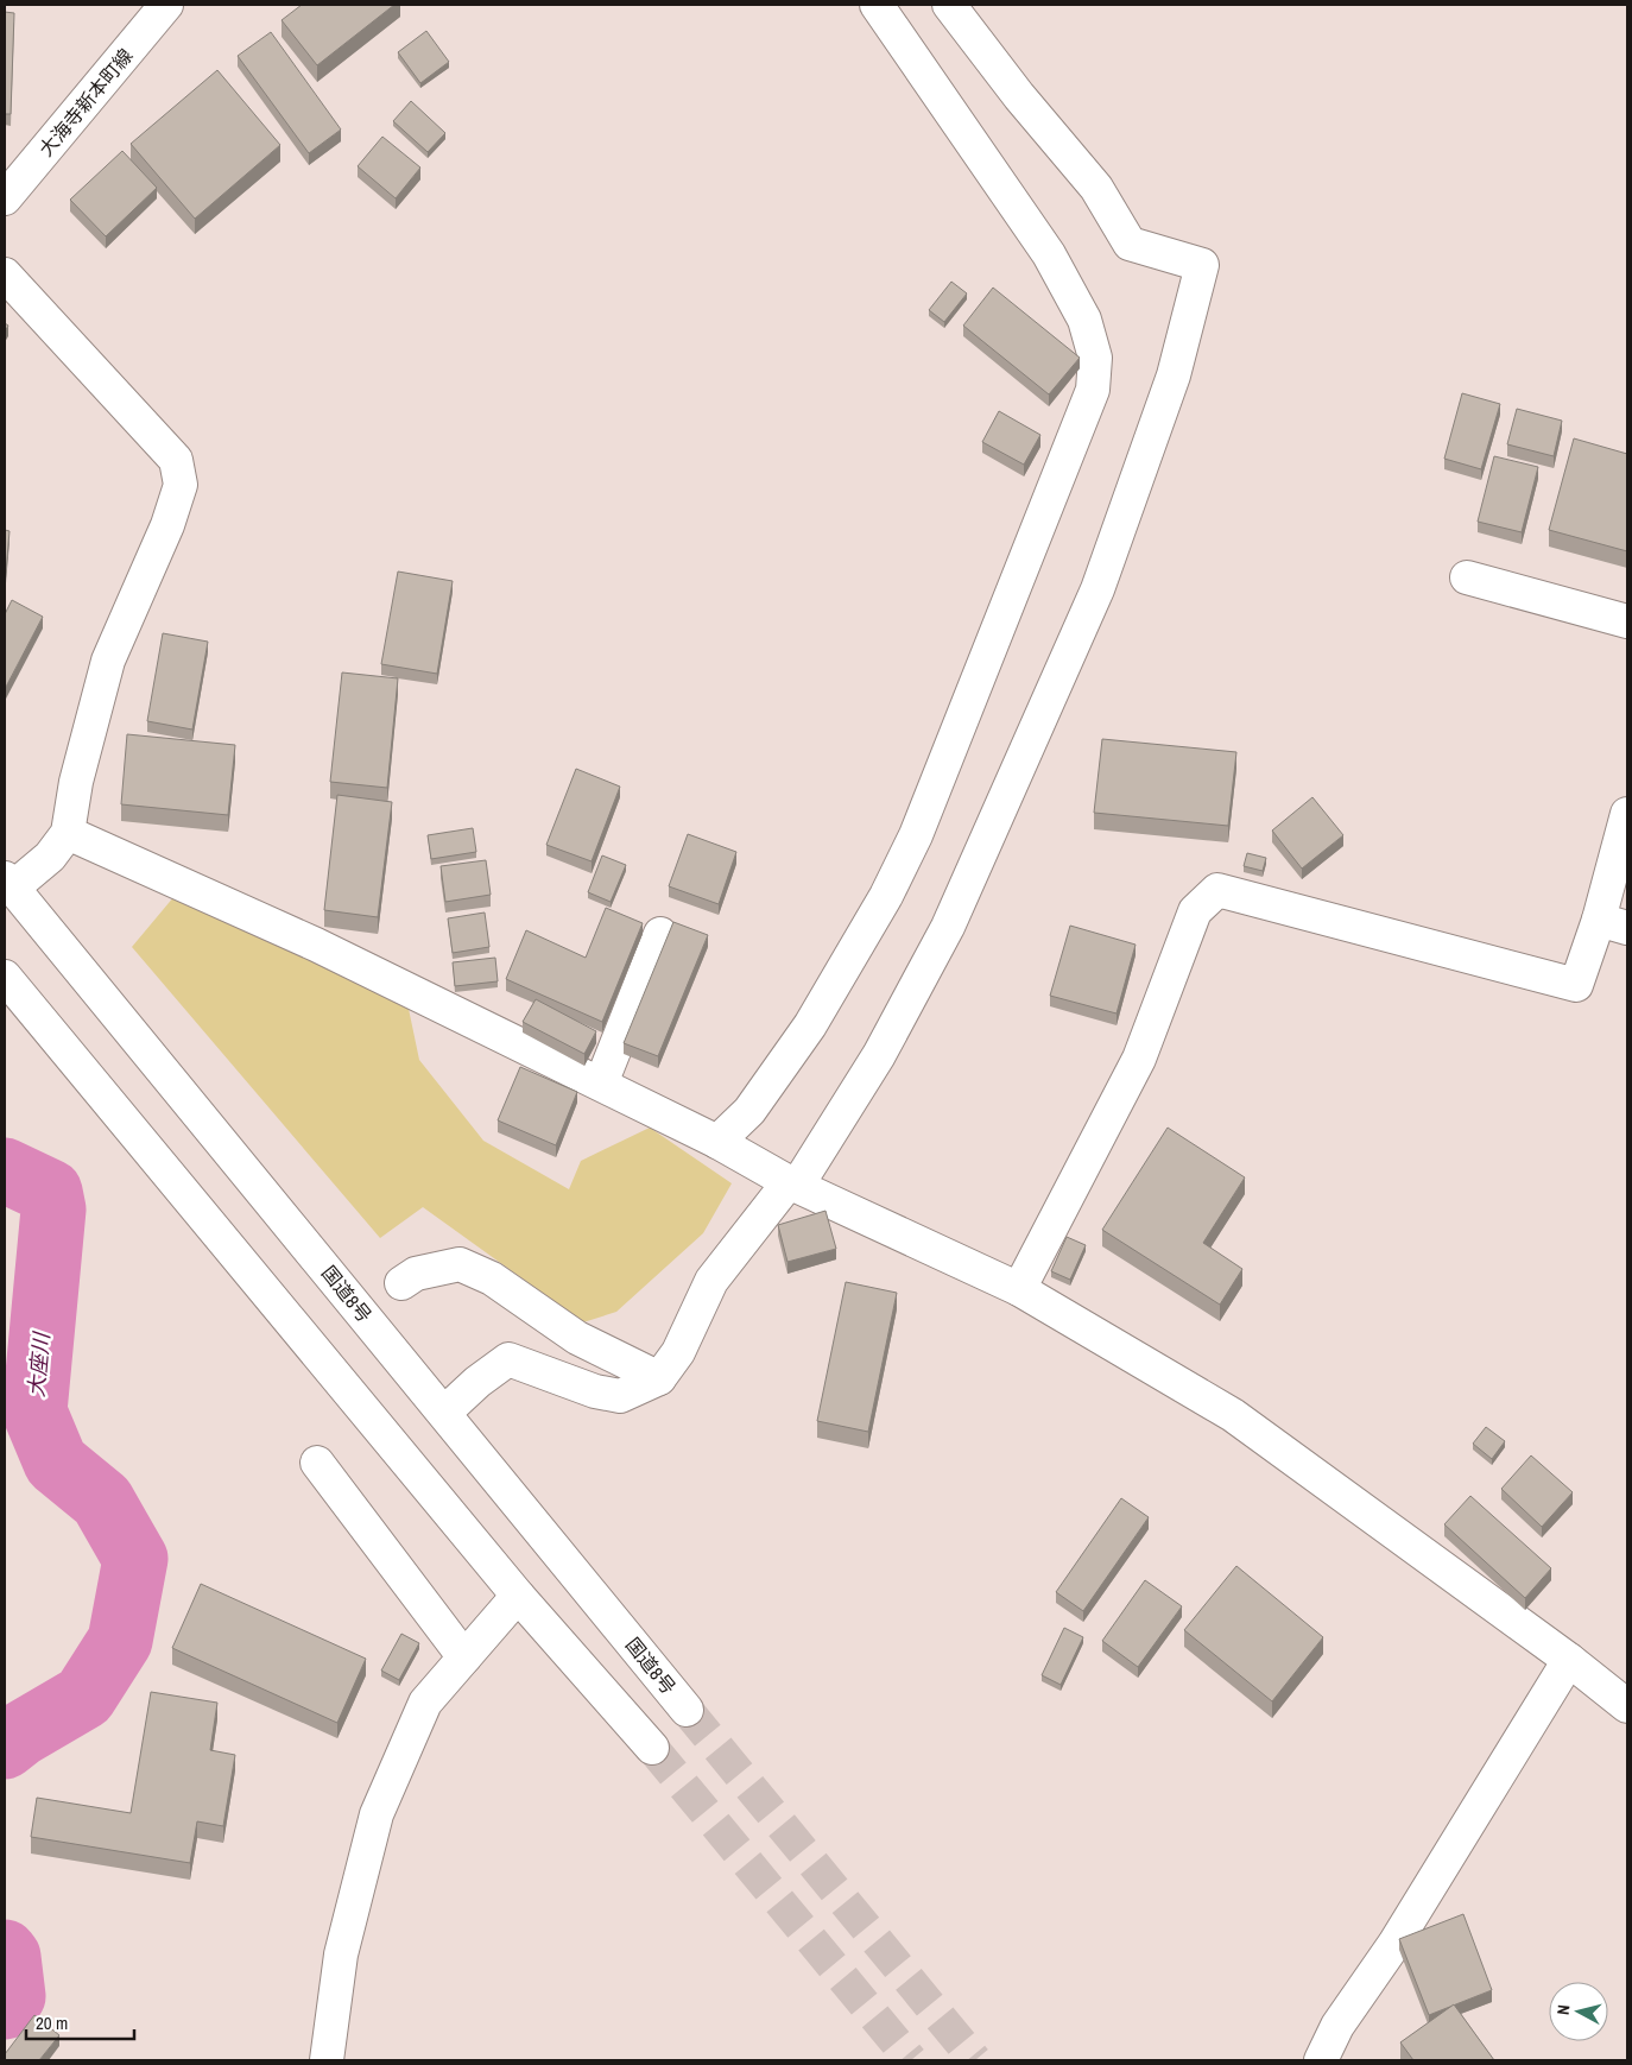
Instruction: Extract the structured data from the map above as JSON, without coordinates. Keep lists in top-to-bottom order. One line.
{"streets":{"main road":["大海寺新本町線","国道8号"]},"water":["大座川"],"scale_bar":"20 m","north":"left"}
